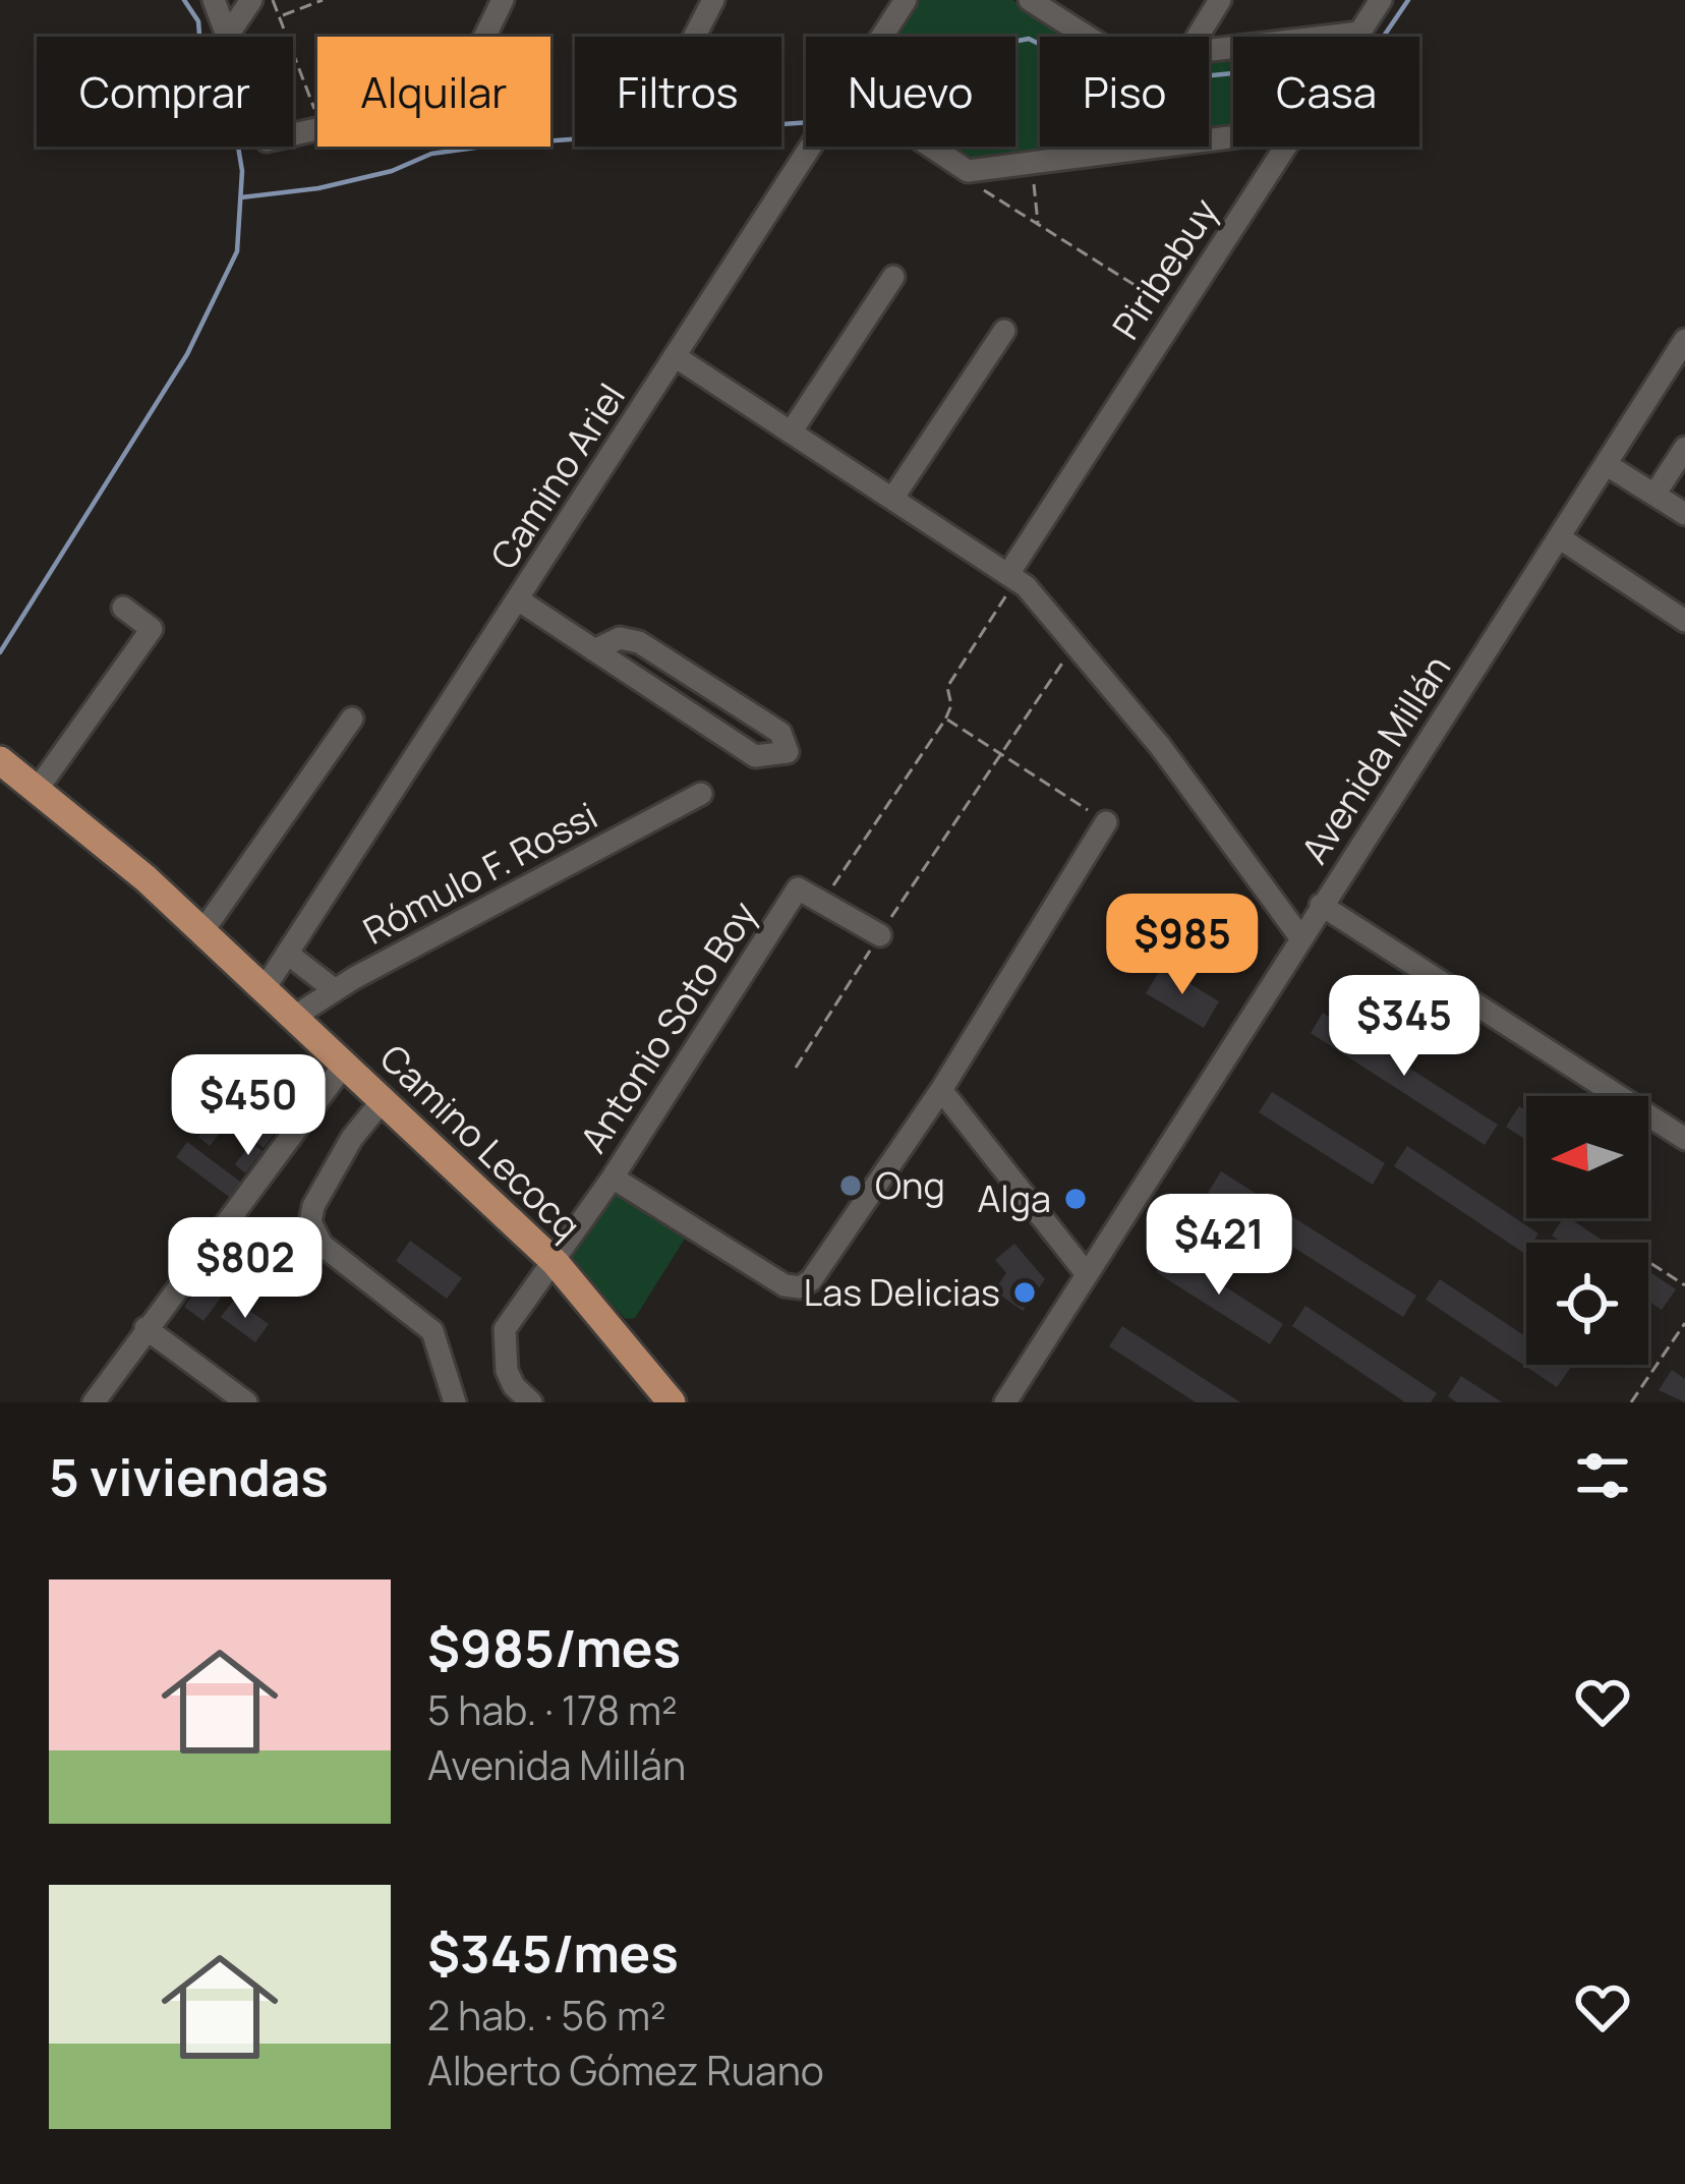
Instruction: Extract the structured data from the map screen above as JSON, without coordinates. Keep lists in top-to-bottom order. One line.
{"streets":{"main road":["Camino Lecocq"],"street":["Piribebuy","Camino Ariel","Avenida Millán","Rómulo F. Rossi","Antonio Soto Boy"]},"crossings":[["Camino Ariel","Camino Lecocq"],["Rómulo F. Rossi","Camino Lecocq"],["Antonio Soto Boy","Camino Lecocq"]],"places":["Ong","Alga","Las Delicias"],"north":"left","page":{"chip":["Comprar","Alquilar","Filtros","Nuevo","Piso","Casa"],"price":["$985","$345","$450","$421","$802"],"heading":"5 viviendas","list":[{"name":"$985/mes","note":"5 hab. · 178 m² · Avenida Millán"},{"name":"$345/mes","note":"2 hab. · 56 m² · Alberto Gómez Ruano"}]}}
